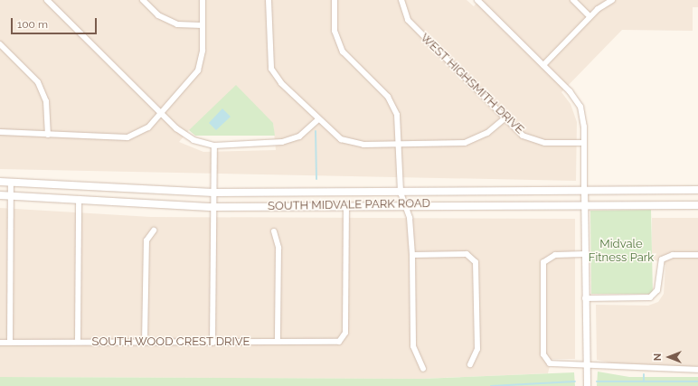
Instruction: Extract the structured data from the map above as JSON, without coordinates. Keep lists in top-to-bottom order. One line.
{"streets":{"main road":["SOUTH MIDVALE PARK ROAD"],"street":["WEST HIGHSMITH DRIVE","SOUTH WOOD CREST DRIVE"]},"crossings":[["SOUTH MIDVALE PARK ROAD","SOUTH WOOD CREST DRIVE"]],"parks":["Midvale Fitness Park"],"scale_bar":"100 m","north":"left"}
